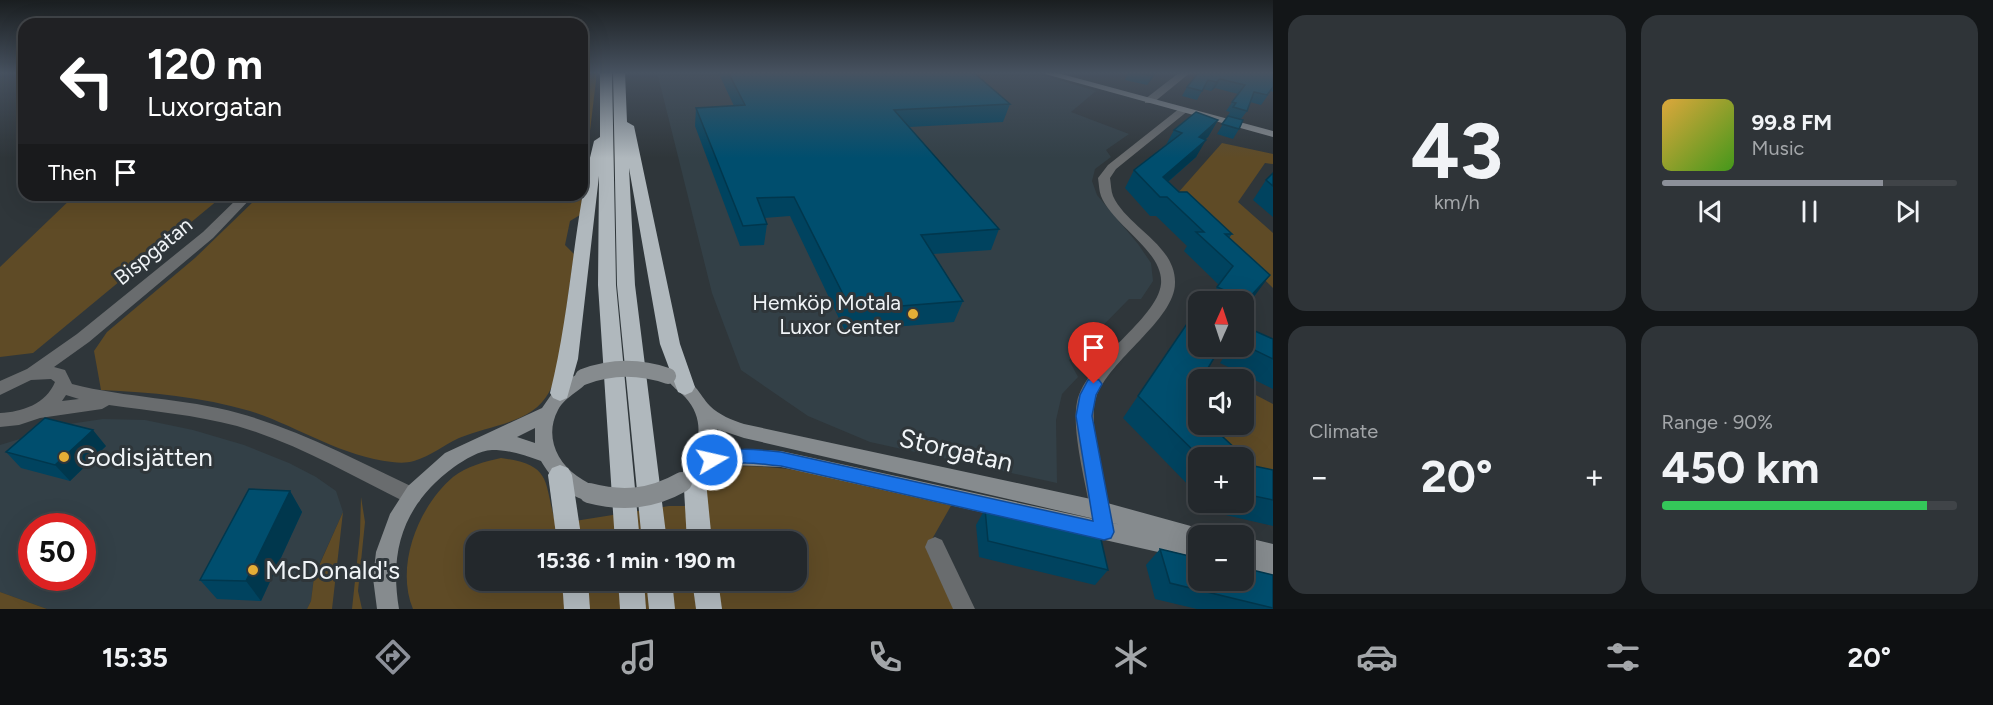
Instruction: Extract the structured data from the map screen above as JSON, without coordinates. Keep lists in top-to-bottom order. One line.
{"streets":{"main road":["Storgatan"],"street":["Bispgatan"]},"places":["Hemköp Motala Luxor Center","Godisjätten","McDonald's"],"north":"top","page":{"tile":[["43","km/h"],"Climate",["Range · 90%","450 km"]],"turn":["120 m","Luxorgatan"],"song":["99.8 FM","Music"],"then":"Then","map_buttons":["+","−"],"heat":["−","20°","+"],"limit":"50","trip":"15:36 · 1 min · 190 m","tabs":["15:35","20°"]}}
